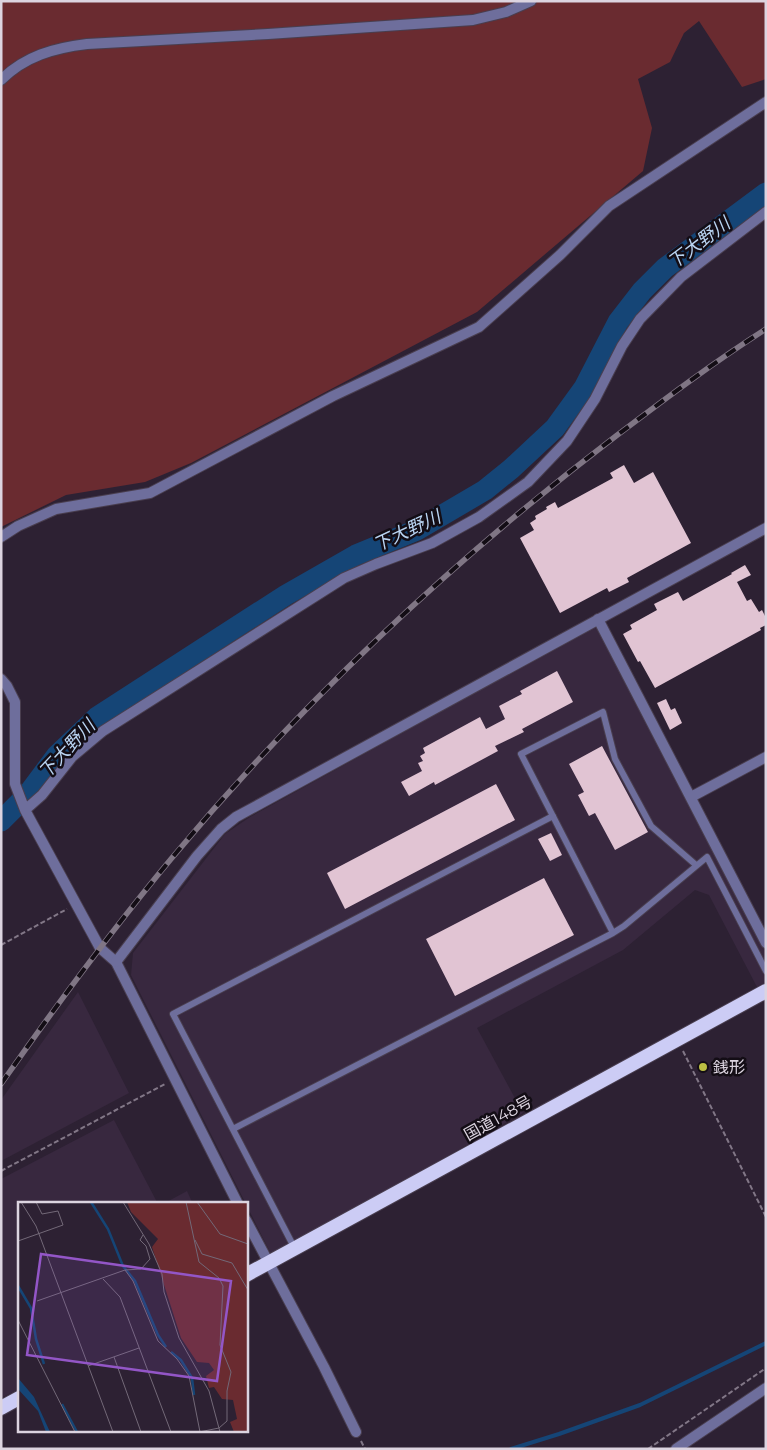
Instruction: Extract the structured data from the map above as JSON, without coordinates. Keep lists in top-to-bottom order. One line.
{"streets":{"highway":["国道148号"]},"water":["下大野川"],"places":["銭形"]}
